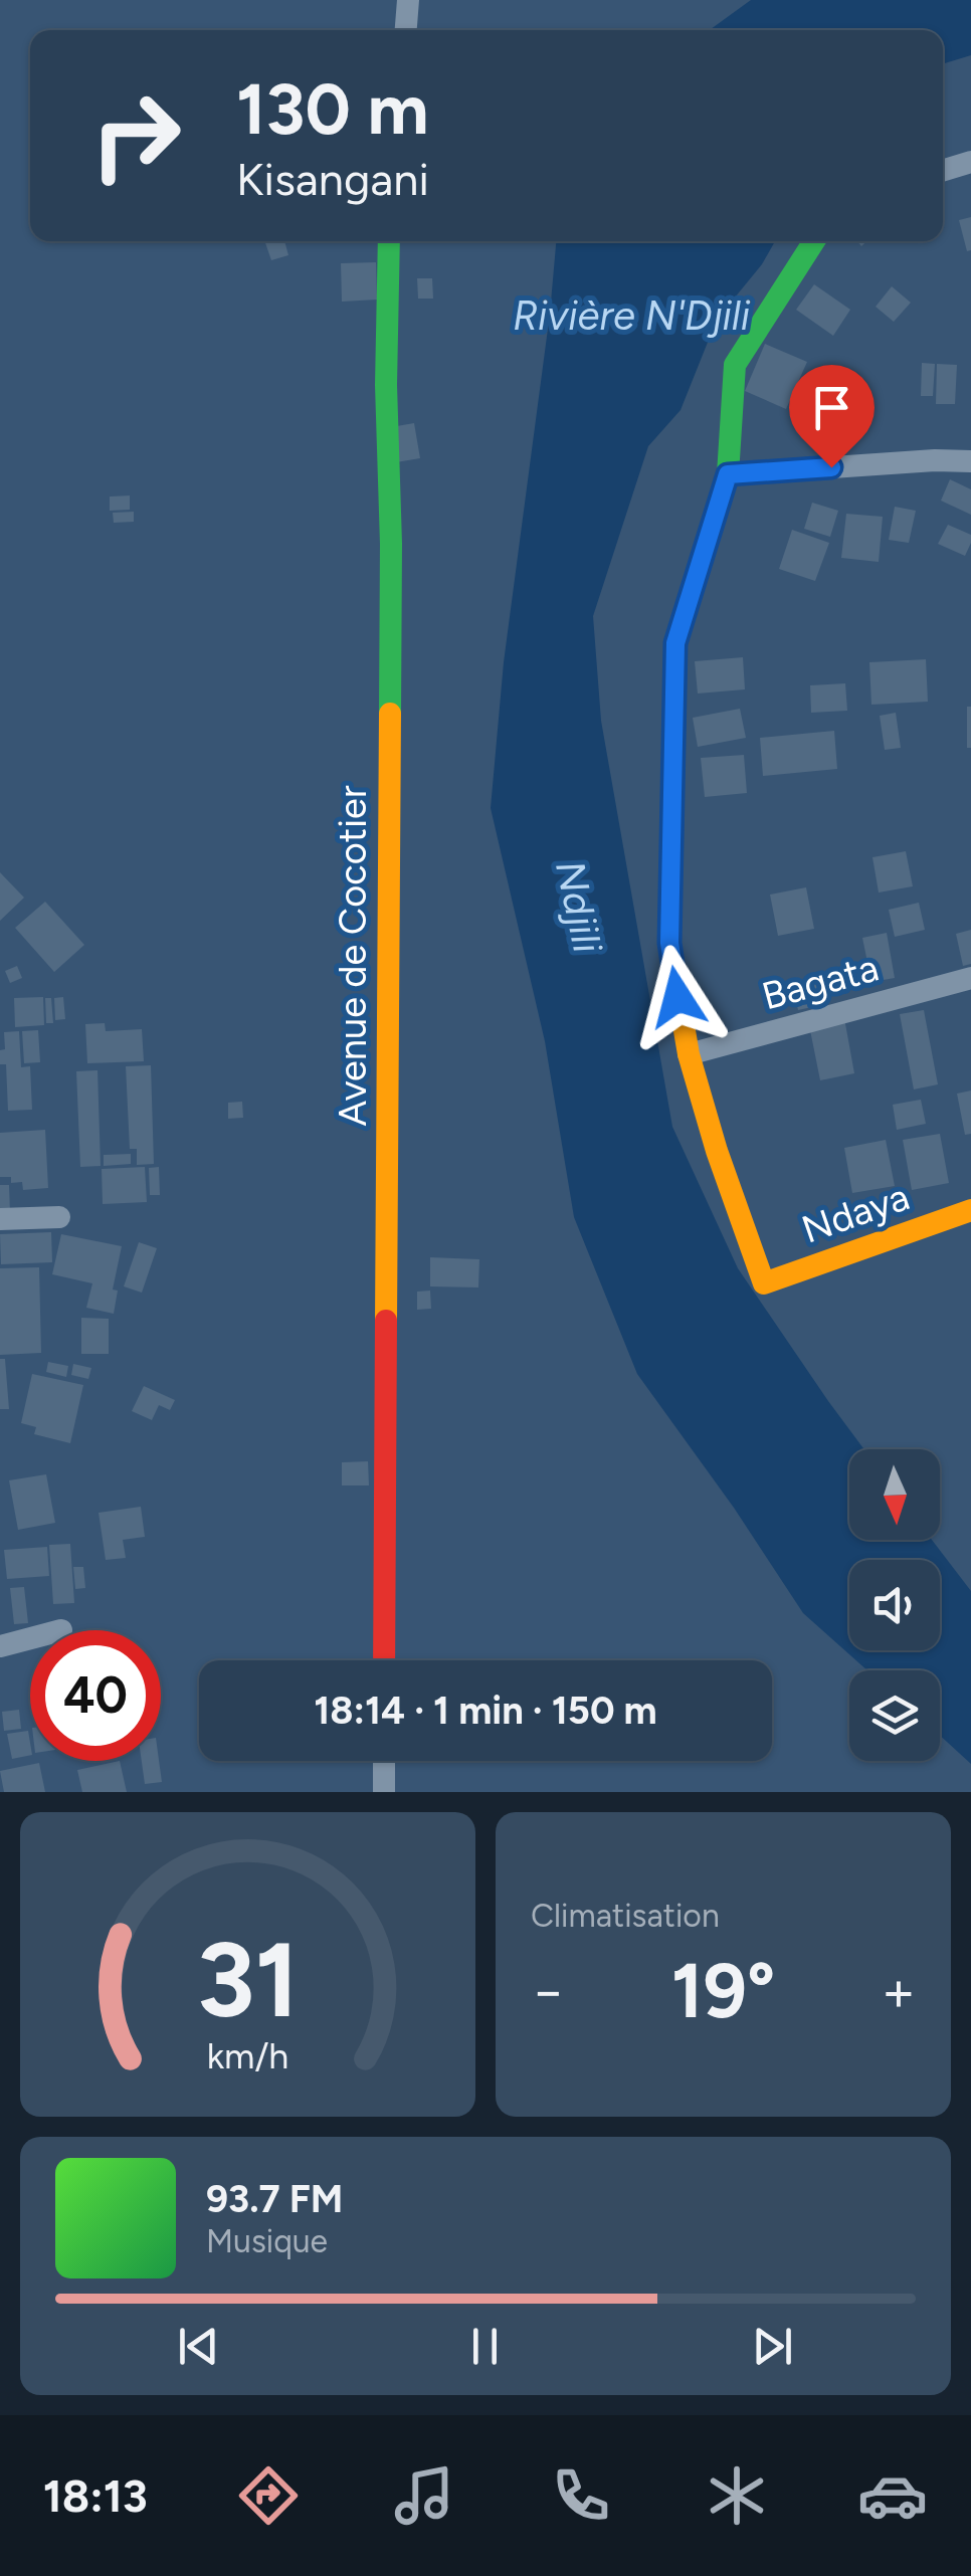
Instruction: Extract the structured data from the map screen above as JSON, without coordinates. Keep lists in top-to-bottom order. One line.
{"streets":{"street":["Avenue de Cocotier","Bagata","Ndaya"]},"crossings":[["Bagata","Ndaya"]],"water":["Rivière N'Djili","Ndjili"],"north":"bottom","page":{"turn":["130 m","Kisangani"],"limit":"40","trip":"18:14 · 1 min · 150 m","tile":"Climatisation","heat":["−","19°","+"],"song":["93.7 FM","Musique"],"tabs":"18:13","gauge":["31","km/h"]}}
